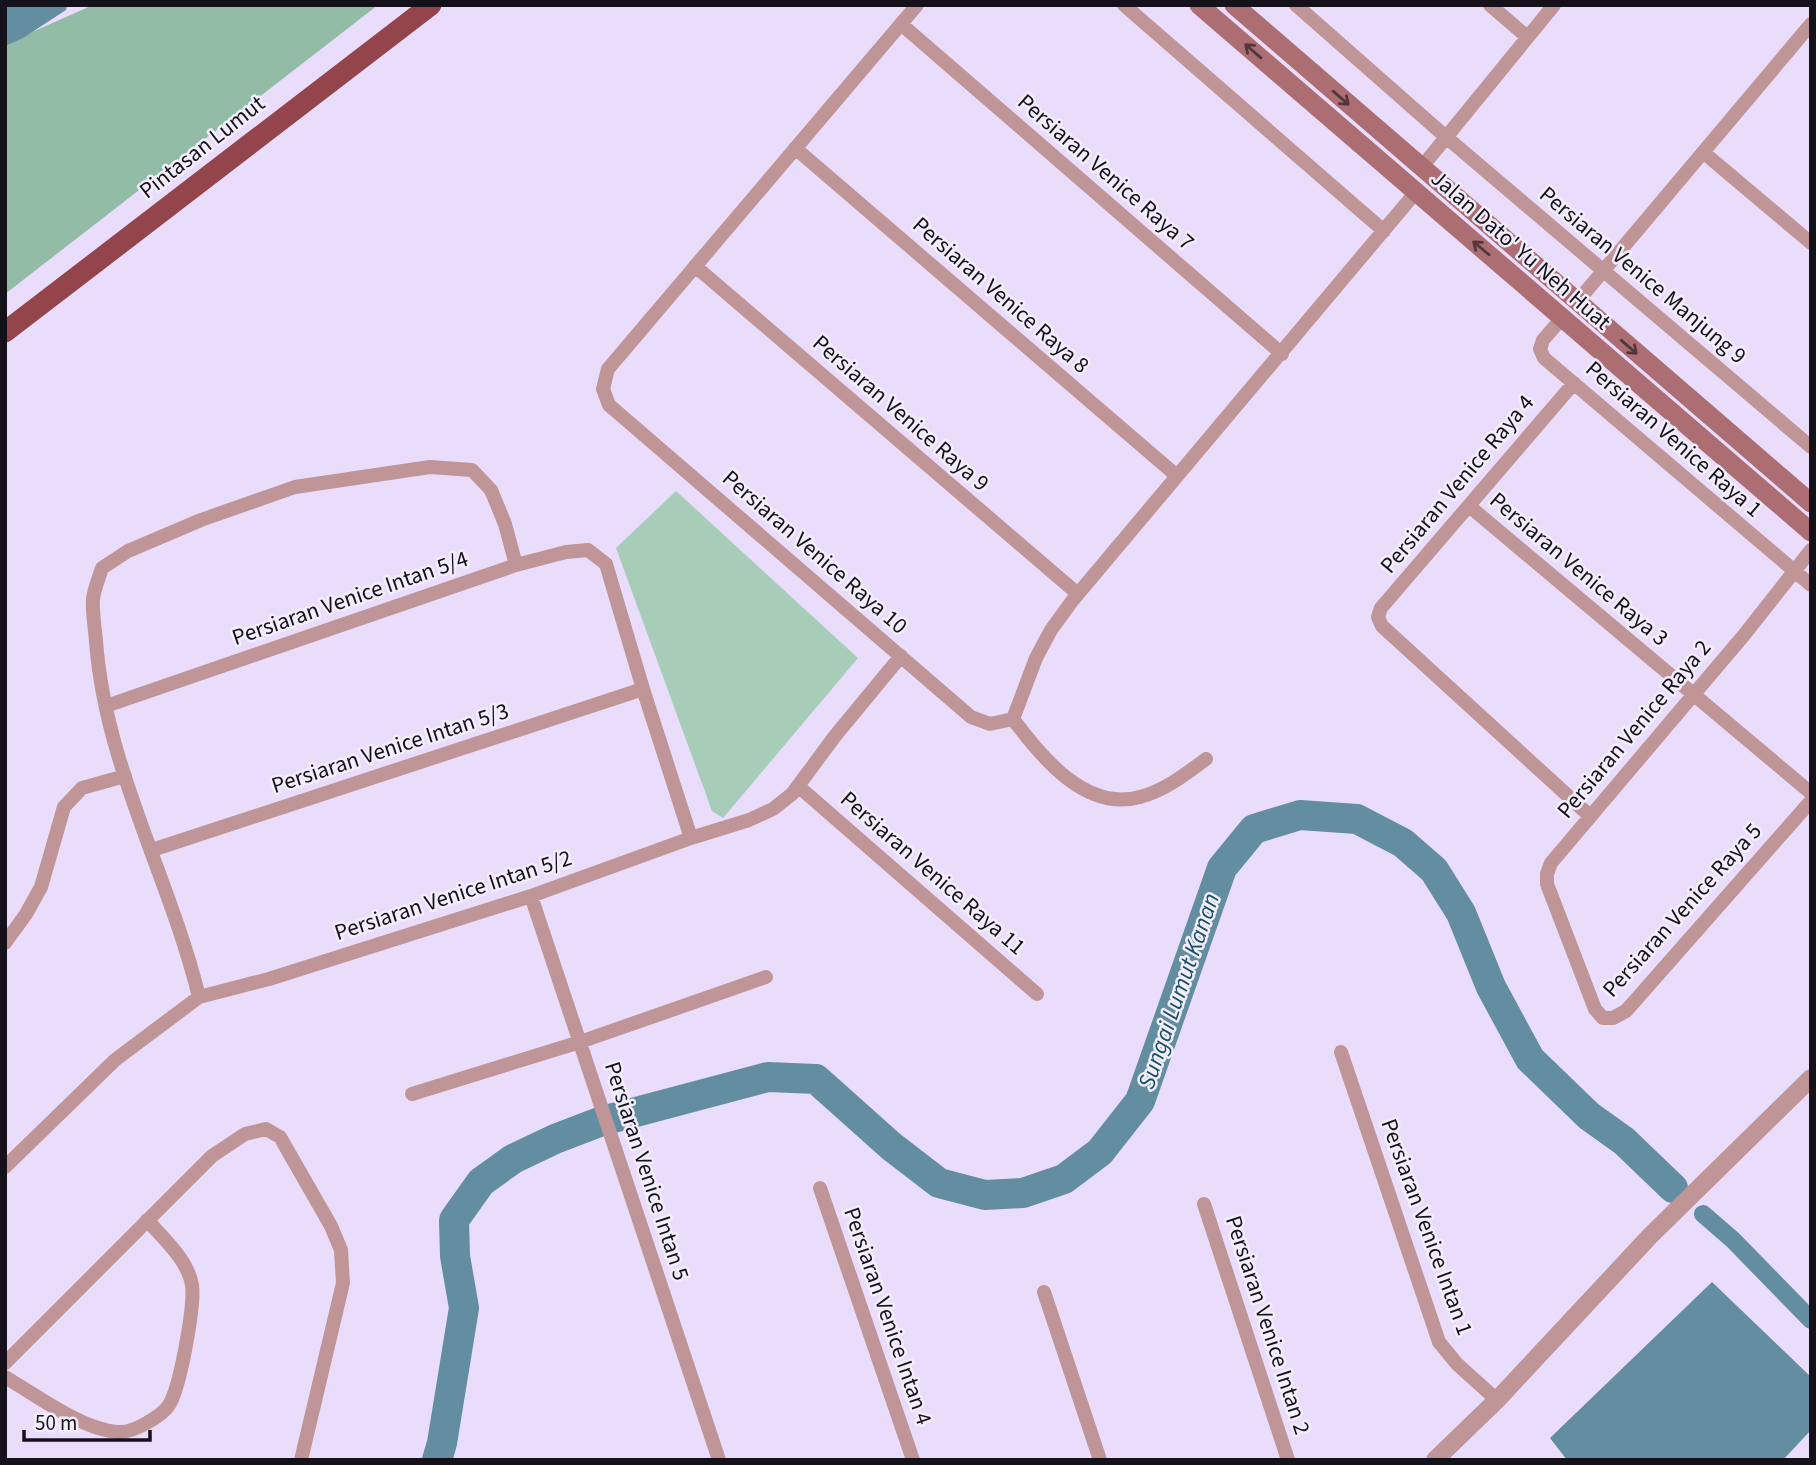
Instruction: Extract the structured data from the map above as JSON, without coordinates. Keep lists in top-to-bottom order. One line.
{"streets":{"highway":["Pintasan Lumut"],"main road":["Jalan Dato' Yu Neh Huat"],"street":["Persiaran Venice Raya 7","Persiaran Venice Manjung 9","Persiaran Venice Raya 8","Persiaran Venice Raya 9","Persiaran Venice Raya 1","Persiaran Venice Raya 4","Persiaran Venice Raya 10","Persiaran Venice Raya 3","Persiaran Venice Intan 5/4","Persiaran Venice Raya 2","Persiaran Venice Intan 5/3","Persiaran Venice Raya 11","Persiaran Venice Intan 5/2","Persiaran Venice Raya 5","Persiaran Venice Intan 5","Persiaran Venice Intan 1","Persiaran Venice Intan 4","Persiaran Venice Intan 2"]},"crossings":[["Jalan Dato' Yu Neh Huat","Persiaran Venice Raya 1"],["Persiaran Venice Raya 9","Persiaran Venice Raya 10"],["Persiaran Venice Raya 1","Persiaran Venice Raya 4"],["Persiaran Venice Raya 1","Persiaran Venice Raya 2"],["Persiaran Venice Raya 4","Persiaran Venice Raya 3"],["Persiaran Venice Raya 4","Persiaran Venice Raya 2"],["Persiaran Venice Raya 10","Persiaran Venice Intan 5/2"],["Persiaran Venice Raya 3","Persiaran Venice Raya 2"],["Persiaran Venice Intan 5/4","Persiaran Venice Intan 5/3"],["Persiaran Venice Raya 2","Persiaran Venice Raya 5"],["Persiaran Venice Raya 11","Persiaran Venice Intan 5/2"],["Persiaran Venice Intan 5/2","Persiaran Venice Intan 5"]],"water":["Sungai Lumut Kanan"],"scale_bar":"50 m"}
